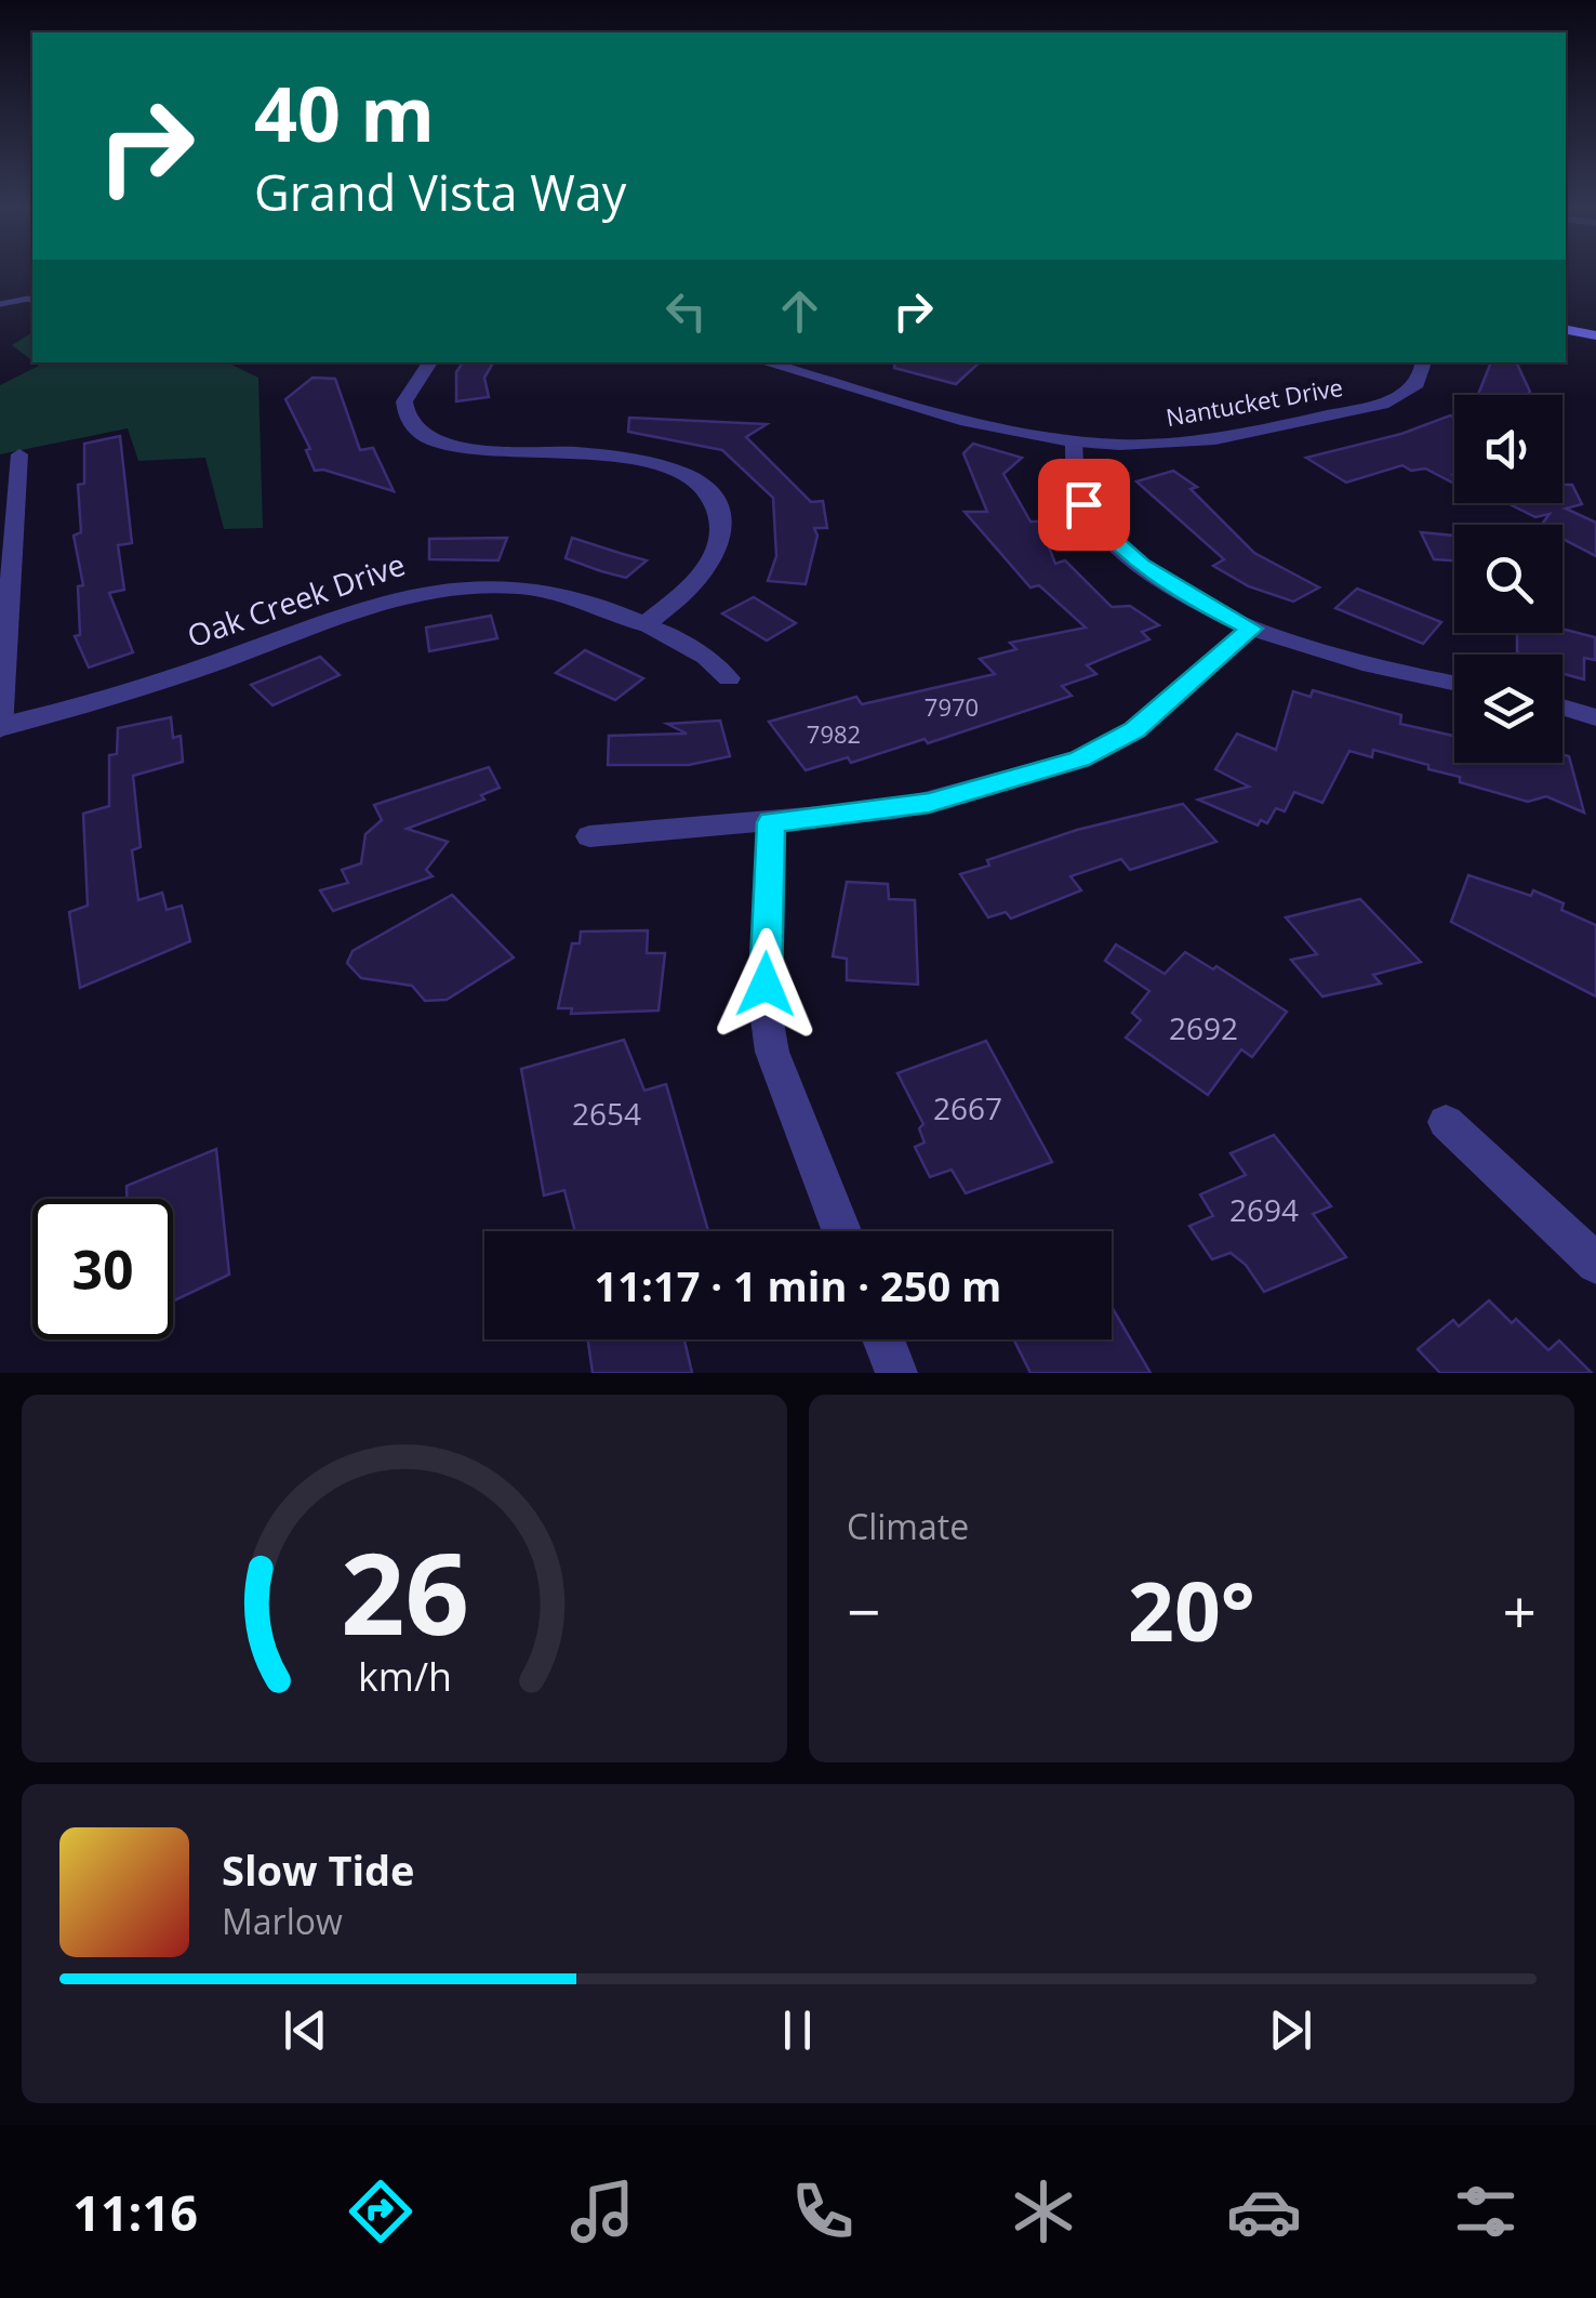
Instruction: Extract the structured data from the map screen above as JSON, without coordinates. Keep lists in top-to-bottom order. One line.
{"streets":{"street":["Nantucket Drive","Oak Creek Drive"]},"house_numbers":["7970","7982","2692","2667","2654","2694"],"page":{"turn":["40 m","Grand Vista Way"],"limit":"30","trip":"11:17 · 1 min · 250 m","tile":"Climate","heat":["−","20°","+"],"song":["Slow Tide","Marlow"],"tabs":"11:16","gauge":["26","km/h"]}}
